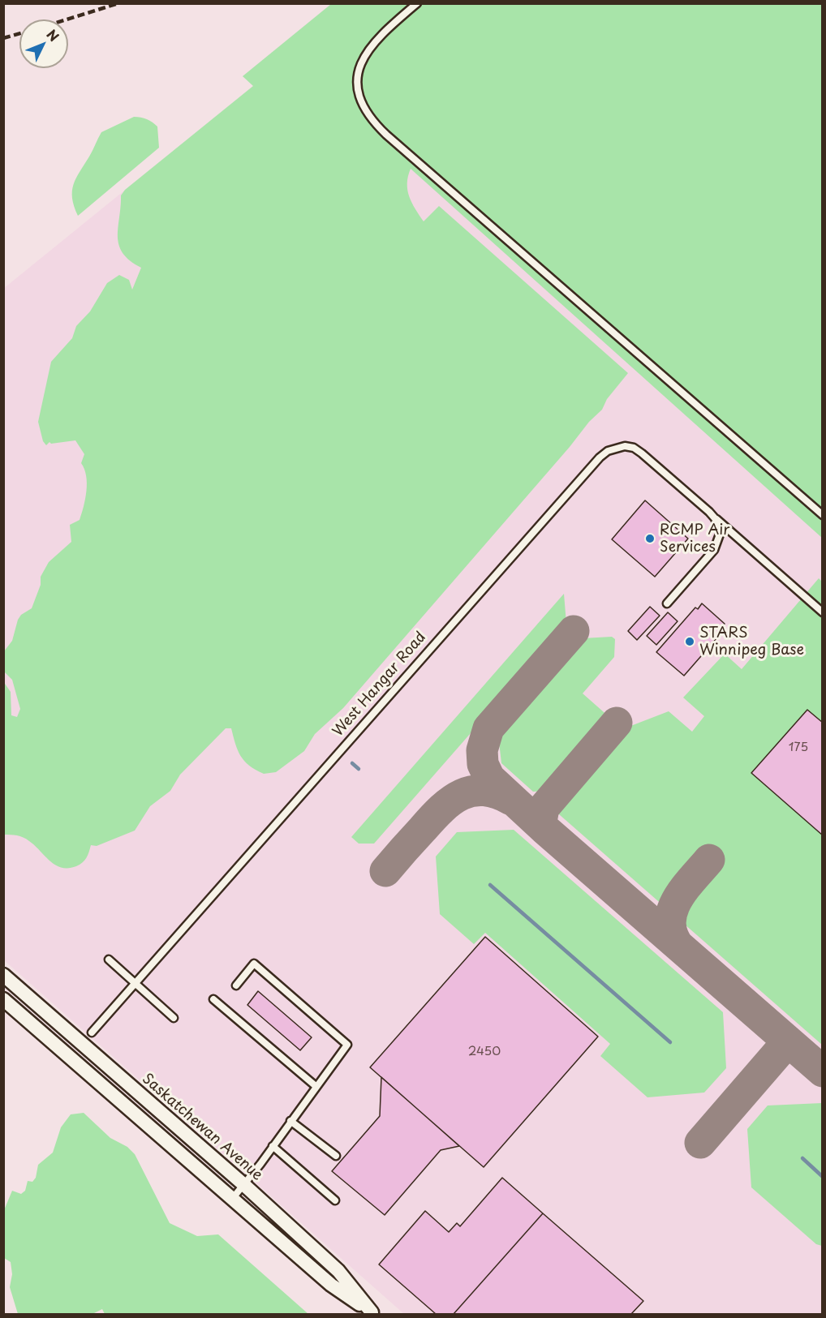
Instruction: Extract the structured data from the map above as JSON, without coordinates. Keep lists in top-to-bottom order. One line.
{"streets":{"street":["Saskatchewan Avenue"],"lane":["West Hangar Road"]},"places":["RCMP Air Services","STARS Winnipeg Base"],"house_numbers":["175","2450"],"north":"top right"}
